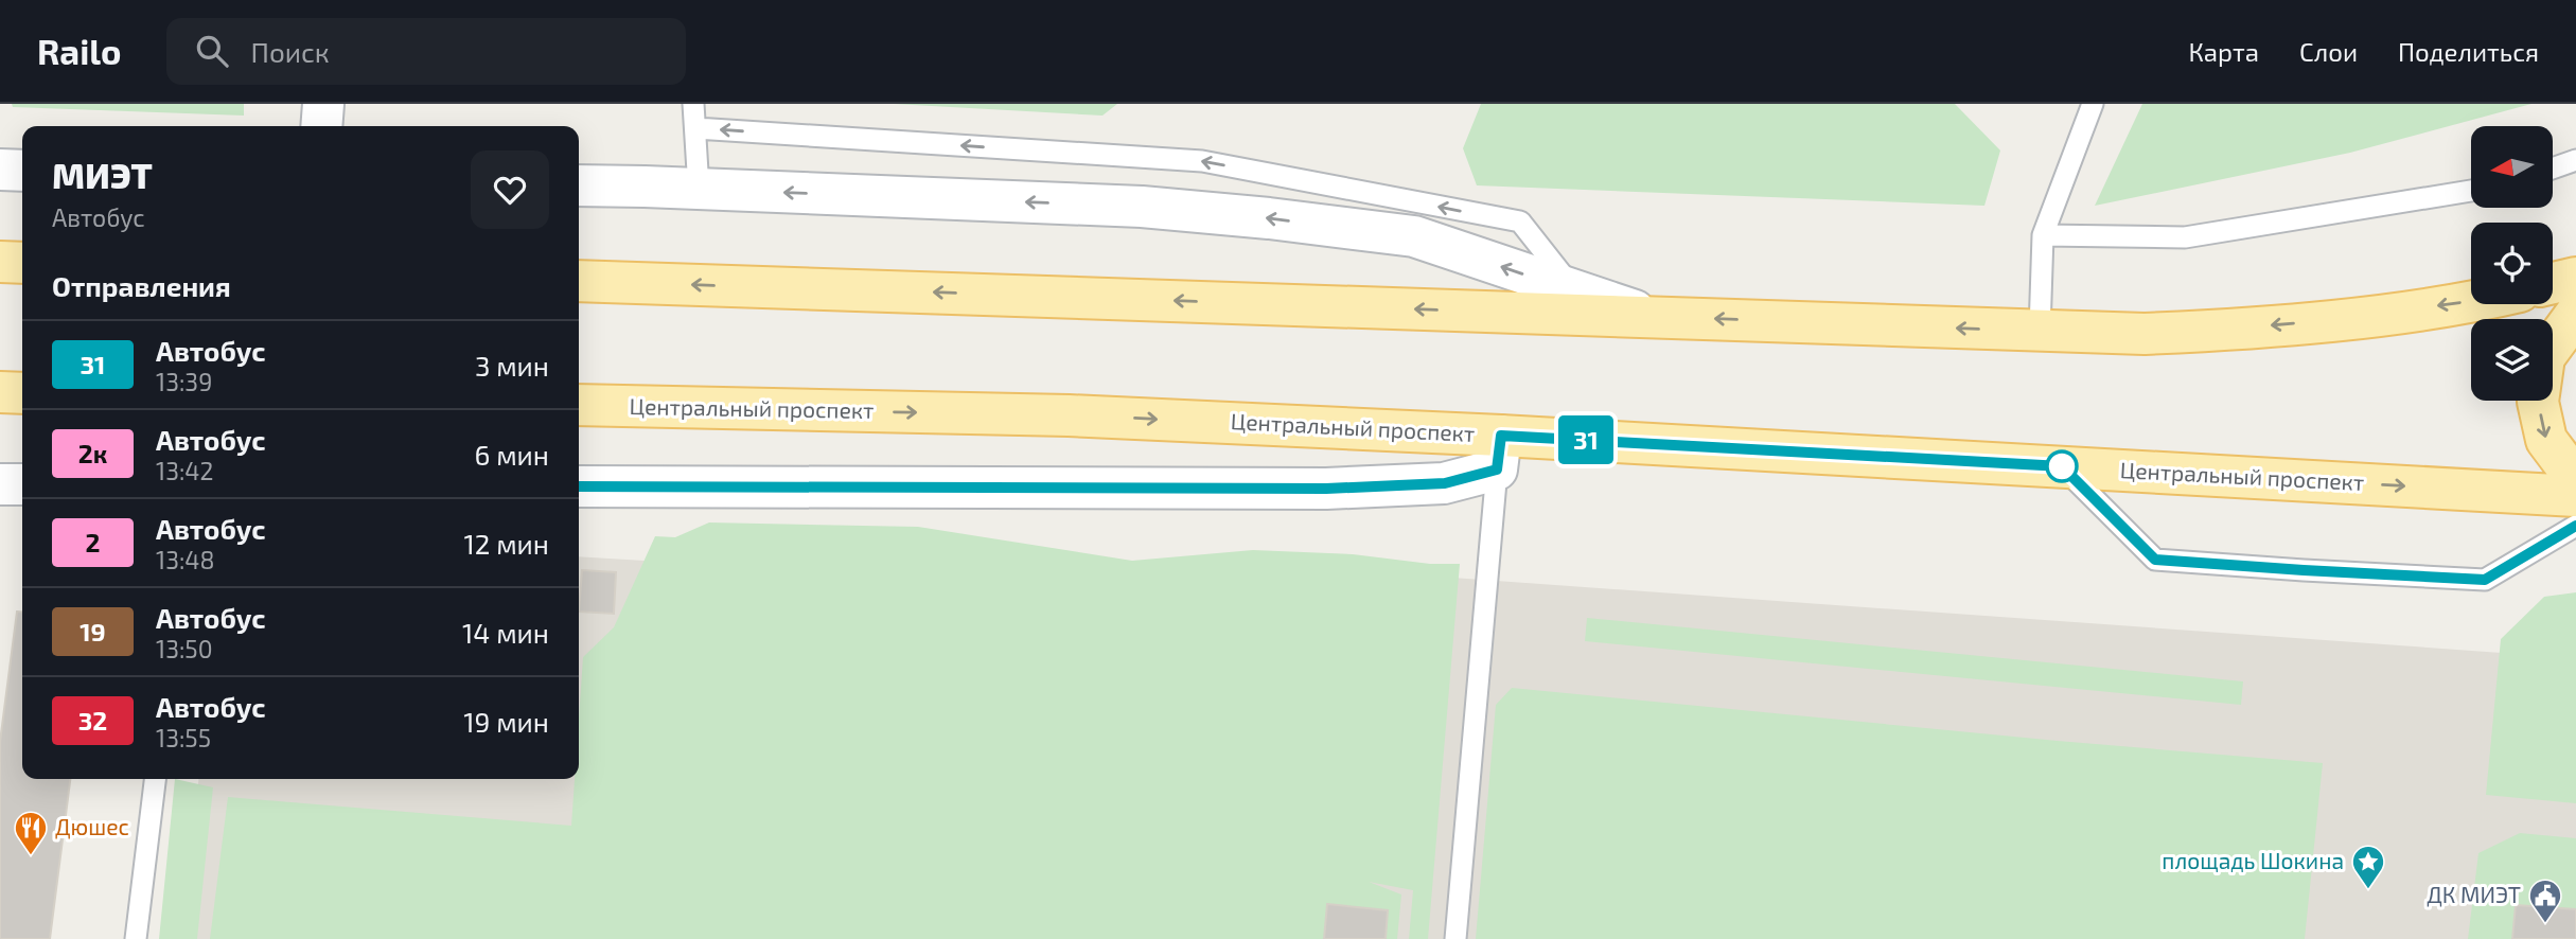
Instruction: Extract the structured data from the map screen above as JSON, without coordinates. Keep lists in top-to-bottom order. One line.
{"streets":{"main road":["Центральный проспект"]},"places":{"restaurant":["Дюшес"],"place":["площадь Шокина"],"public building":["ДК МИЭТ"]},"lines":["bus line 31"],"north":"left","page":{"header":"Railo","search":"Поиск","nav":["Карта","Слои","Поделиться"],"on_map":"31","heading":[["МИЭТ","Автобус"],"Отправления"],"list":[{"mark":"31","name":"Автобус","note":"13:39","value":"3 мин"},{"mark":"2к","name":"Автобус","note":"13:42","value":"6 мин"},{"mark":"2","name":"Автобус","note":"13:48","value":"12 мин"},{"mark":"19","name":"Автобус","note":"13:50","value":"14 мин"},{"mark":"32","name":"Автобус","note":"13:55","value":"19 мин"}]}}
